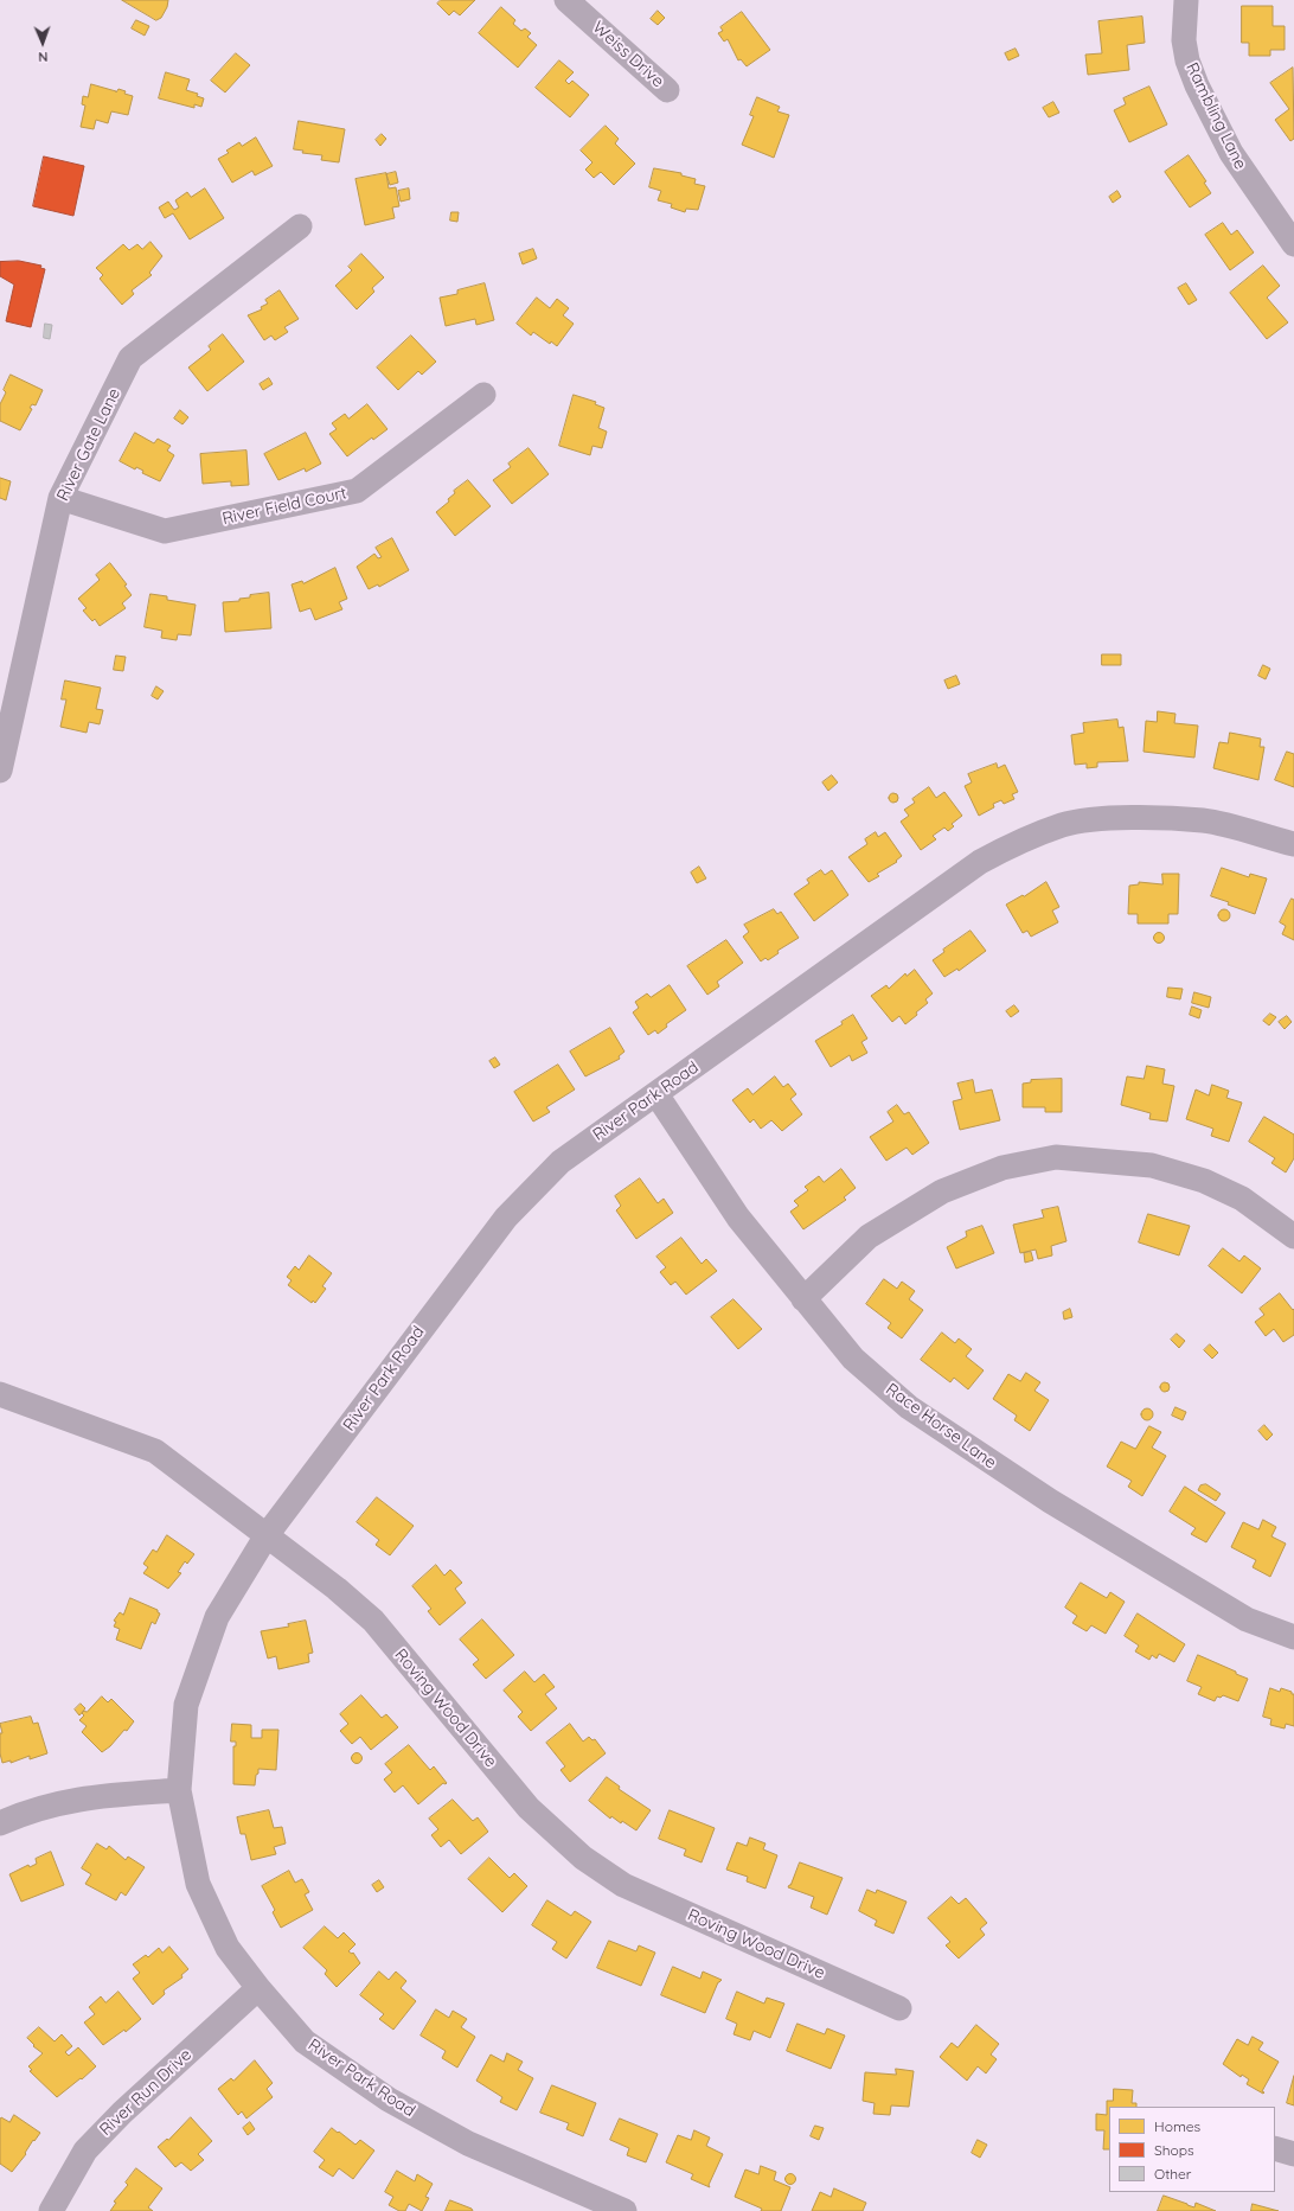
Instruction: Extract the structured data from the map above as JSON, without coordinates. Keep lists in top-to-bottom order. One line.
{"streets":{"street":["Weiss Drive","Rambling Lane","River Gate Lane","River Field Court","River Park Road","Race Horse Lane","Roving Wood Drive","River Run Drive"]},"crossings":[["River Gate Lane","River Field Court"],["River Park Road","Race Horse Lane"],["River Park Road","Roving Wood Drive"],["River Park Road","River Run Drive"]],"legend":["Homes","Shops","Other"],"north":"bottom"}
